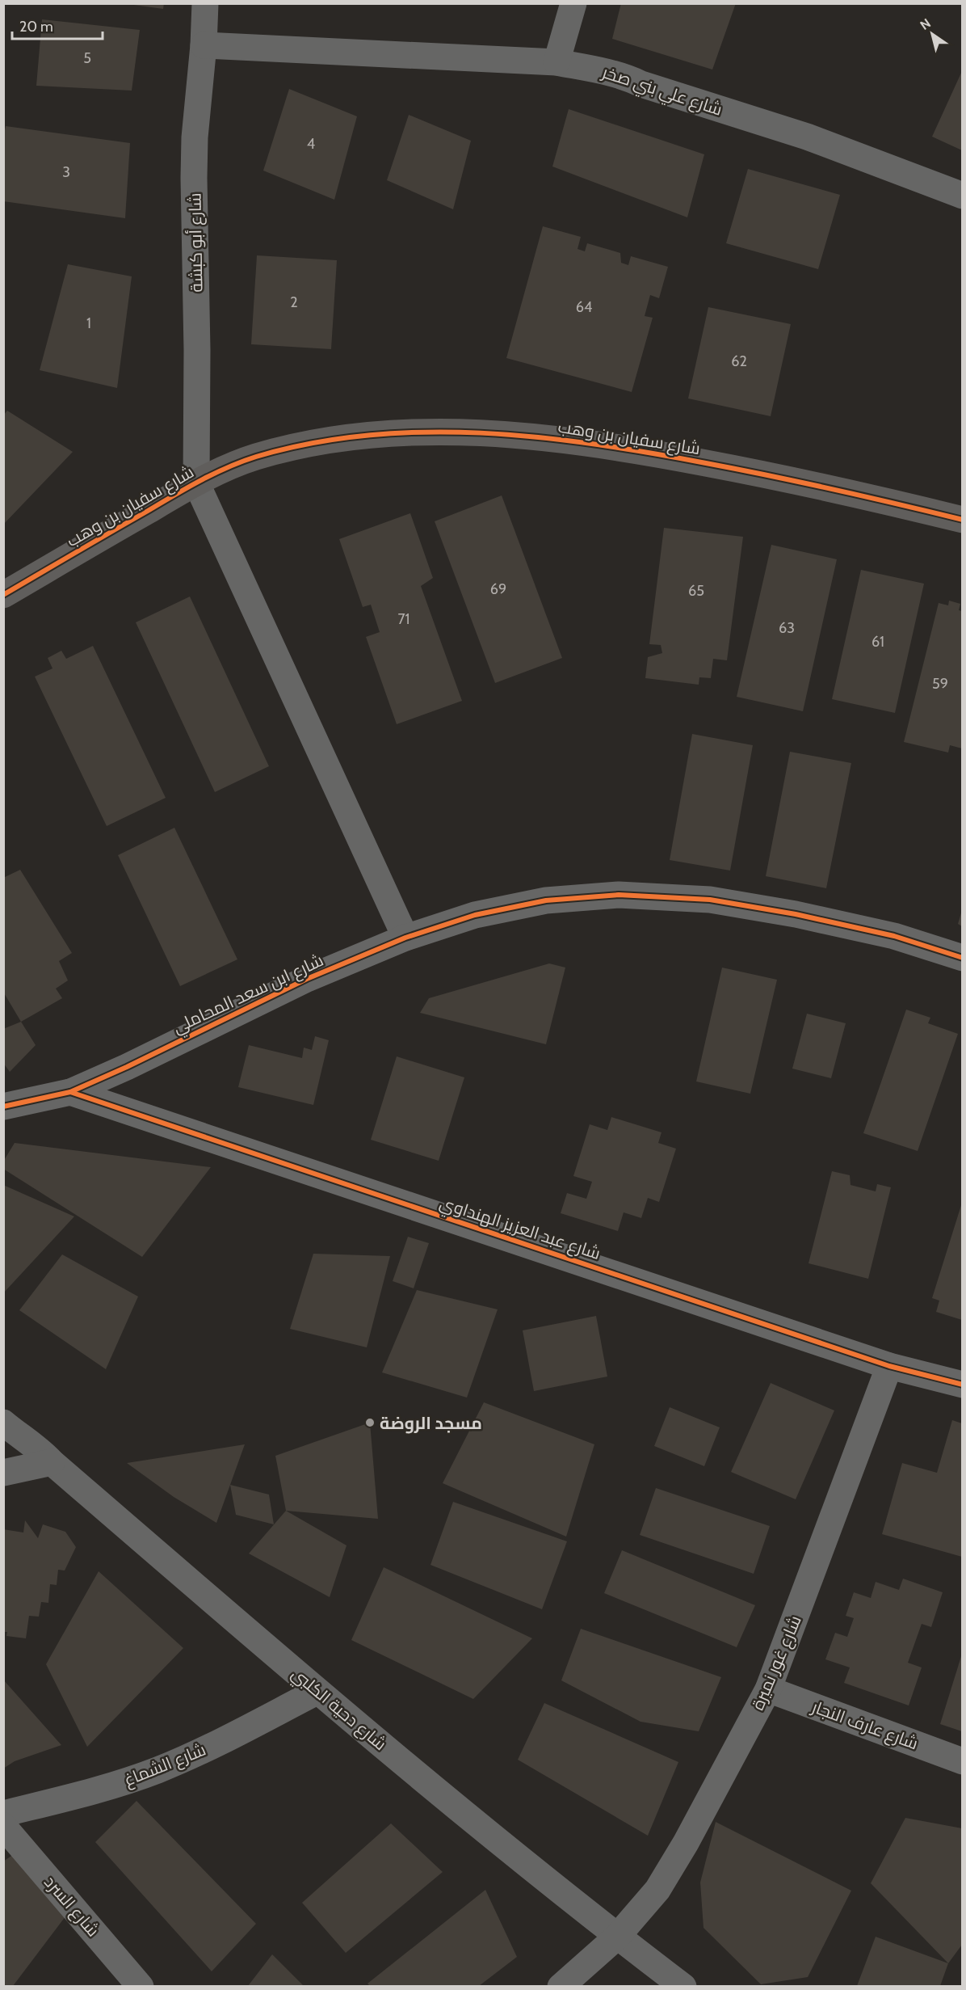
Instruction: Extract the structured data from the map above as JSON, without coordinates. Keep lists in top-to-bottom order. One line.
{"streets":{"street":["شارع علي بني صخر","شارع أبو كبشة","شارع سفيان بن وهب","شارع ابن سعد المحاملي","شارع عبد العزيز الهنداوي","شارع غور نميرة","شارع دحية الكلبي","شارع عارف النجار","شارع الشماغ","شارع السرد"]},"crossings":[["شارع علي بني صخر","شارع أبو كبشة"],["شارع أبو كبشة","شارع سفيان بن وهب"],["شارع ابن سعد المحاملي","شارع عبد العزيز الهنداوي"],["شارع عبد العزيز الهنداوي","شارع غور نميرة"],["شارع غور نميرة","شارع دحية الكلبي"],["شارع غور نميرة","شارع عارف النجار"],["شارع دحية الكلبي","شارع الشماغ"]],"places":["مسجد الروضة"],"house_numbers":["5","4","3","2","64","1","62","69","65","71","63","61","59"],"scale_bar":"20 m","north":"top left"}
